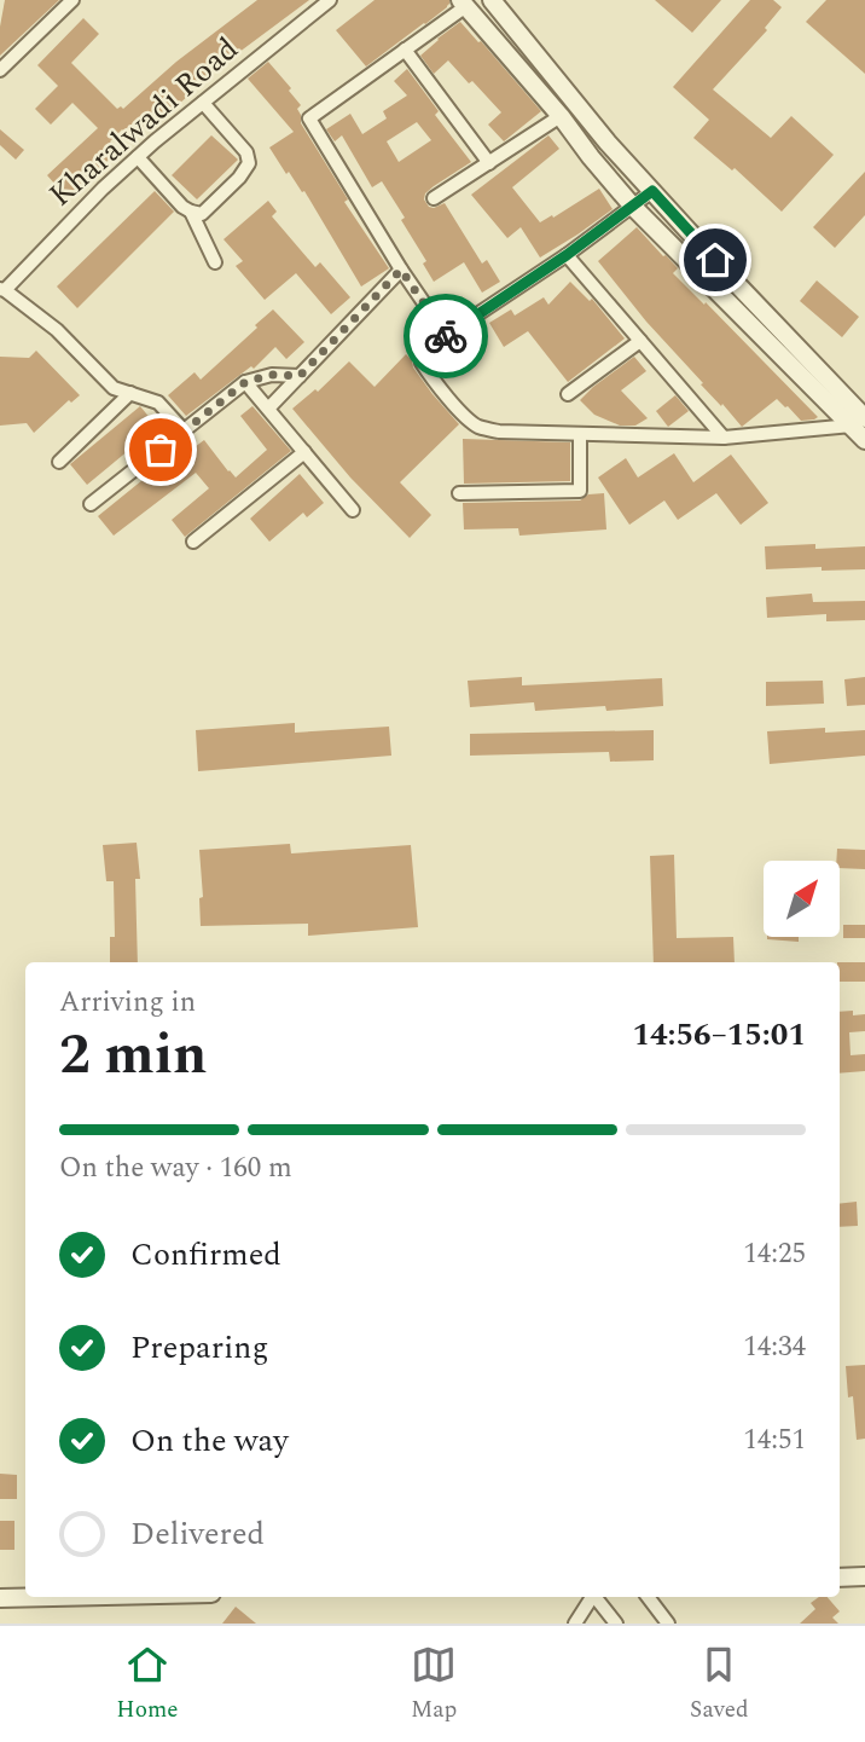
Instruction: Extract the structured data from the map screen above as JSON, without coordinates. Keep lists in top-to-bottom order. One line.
{"streets":{"street":["Kharalwadi Road"]},"north":"top right","page":{"heading":["2 min","Arriving in","14:56–15:01"],"bar":"On the way · 160 m","list":[["Confirmed","14:25"],["Preparing","14:34"],["On the way","14:51"],"Delivered"],"tabs":["Home","Map","Saved"]}}
